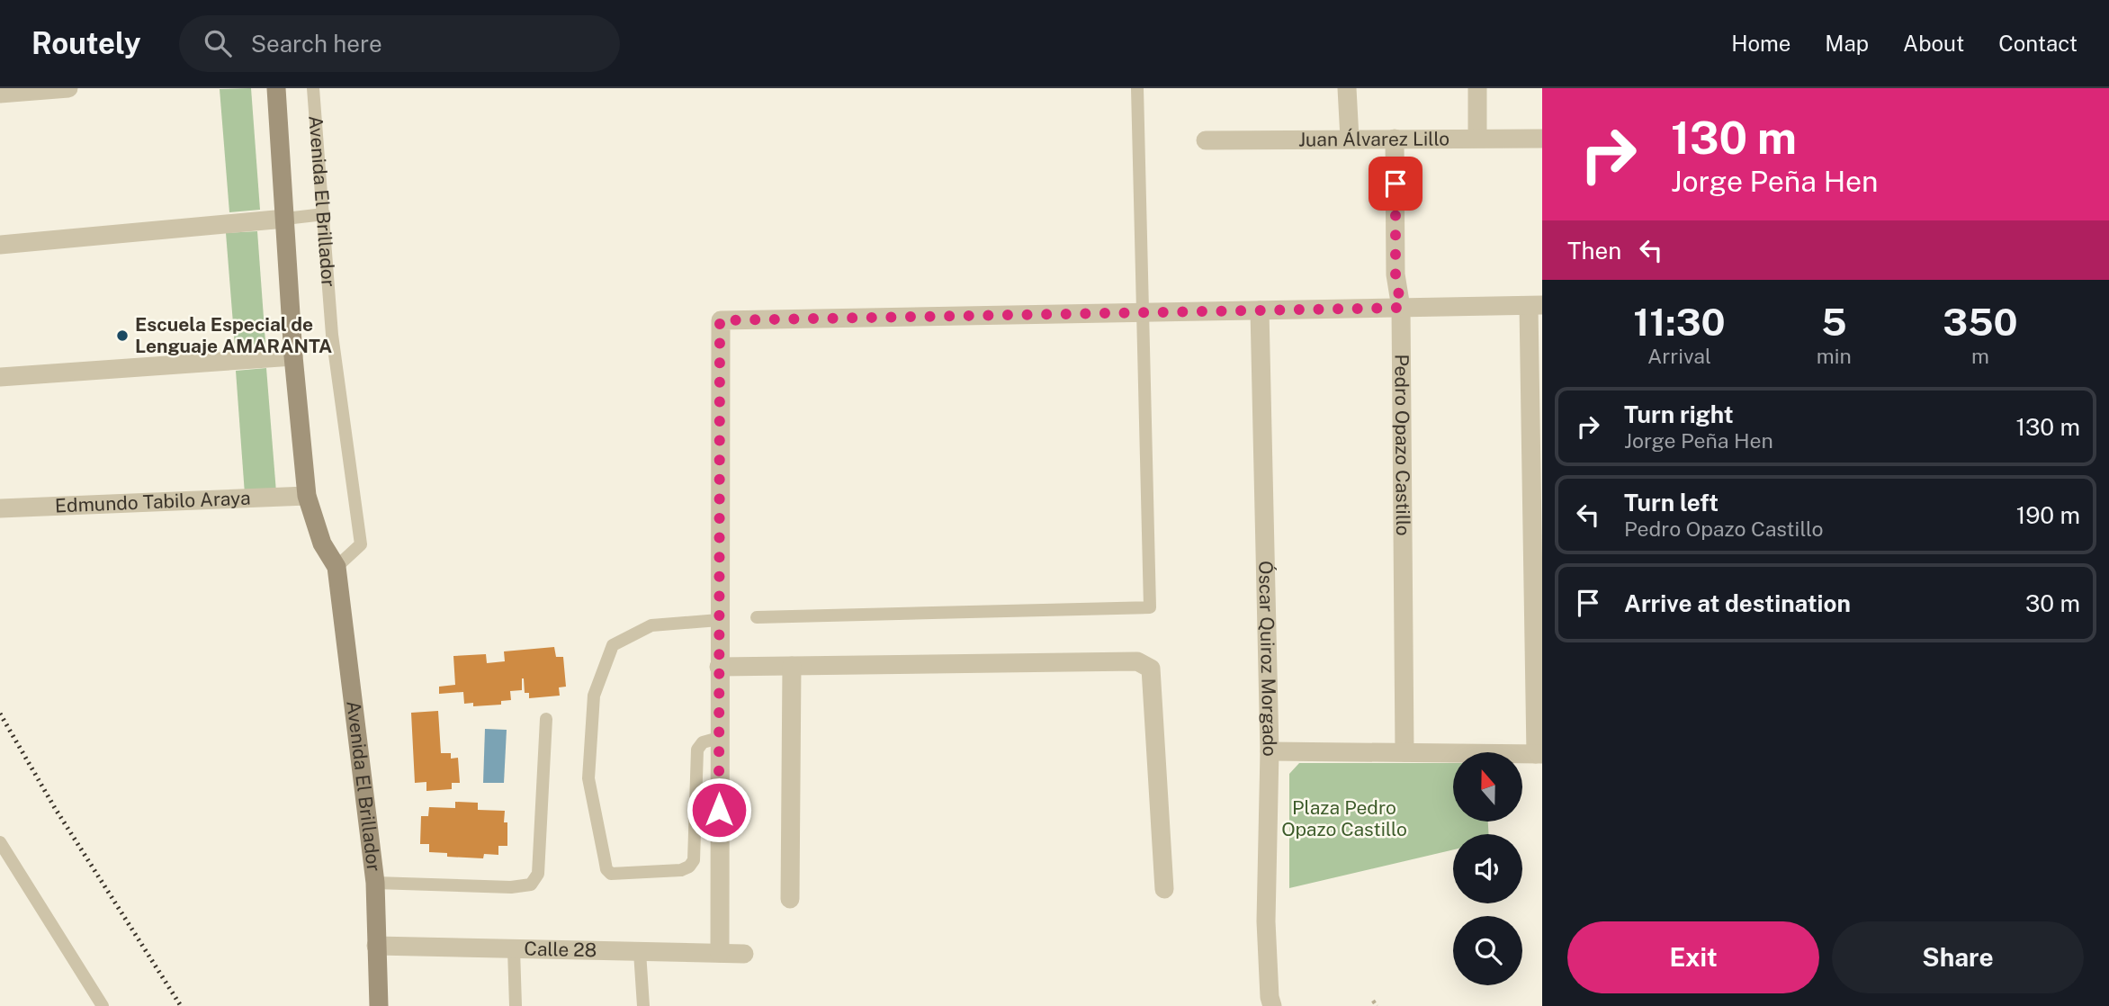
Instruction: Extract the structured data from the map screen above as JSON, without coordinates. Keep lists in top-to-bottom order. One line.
{"streets":{"street":["Juan Álvarez Lillo","Avenida El Brillador","Pedro Opazo Castillo","Edmundo Tabilo Araya","Óscar Quiroz Morgado","Calle 28"]},"crossings":[["Juan Álvarez Lillo","Pedro Opazo Castillo"],["Avenida El Brillador","Edmundo Tabilo Araya"],["Avenida El Brillador","Calle 28"]],"parks":["Plaza Pedro Opazo Castillo"],"places":["Escuela Especial de Lenguaje AMARANTA"],"north":"top","page":{"header":"Routely","search":"Search here","nav":["Home","Map","About","Contact"],"turn":["130 m","Jorge Peña Hen"],"then":"Then","eta":["11:30","Arrival","5","min","350","m"],"list":[{"name":"Turn right","note":"Jorge Peña Hen","value":"130 m"},{"name":"Turn left","note":"Pedro Opazo Castillo","value":"190 m"},{"name":"Arrive at destination","value":"30 m"}],"buttons":["Exit","Share"]}}
